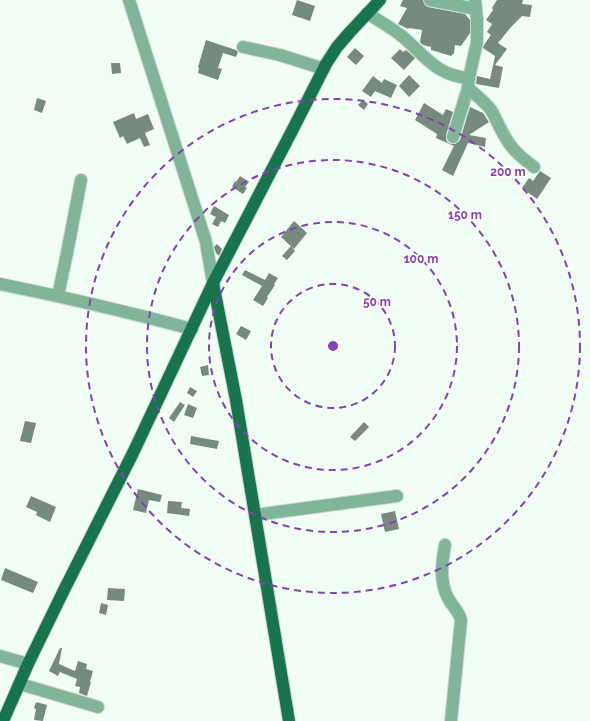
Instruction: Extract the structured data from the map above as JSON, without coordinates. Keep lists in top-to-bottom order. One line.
{"rings":["200 m","150 m","100 m","50 m"]}
